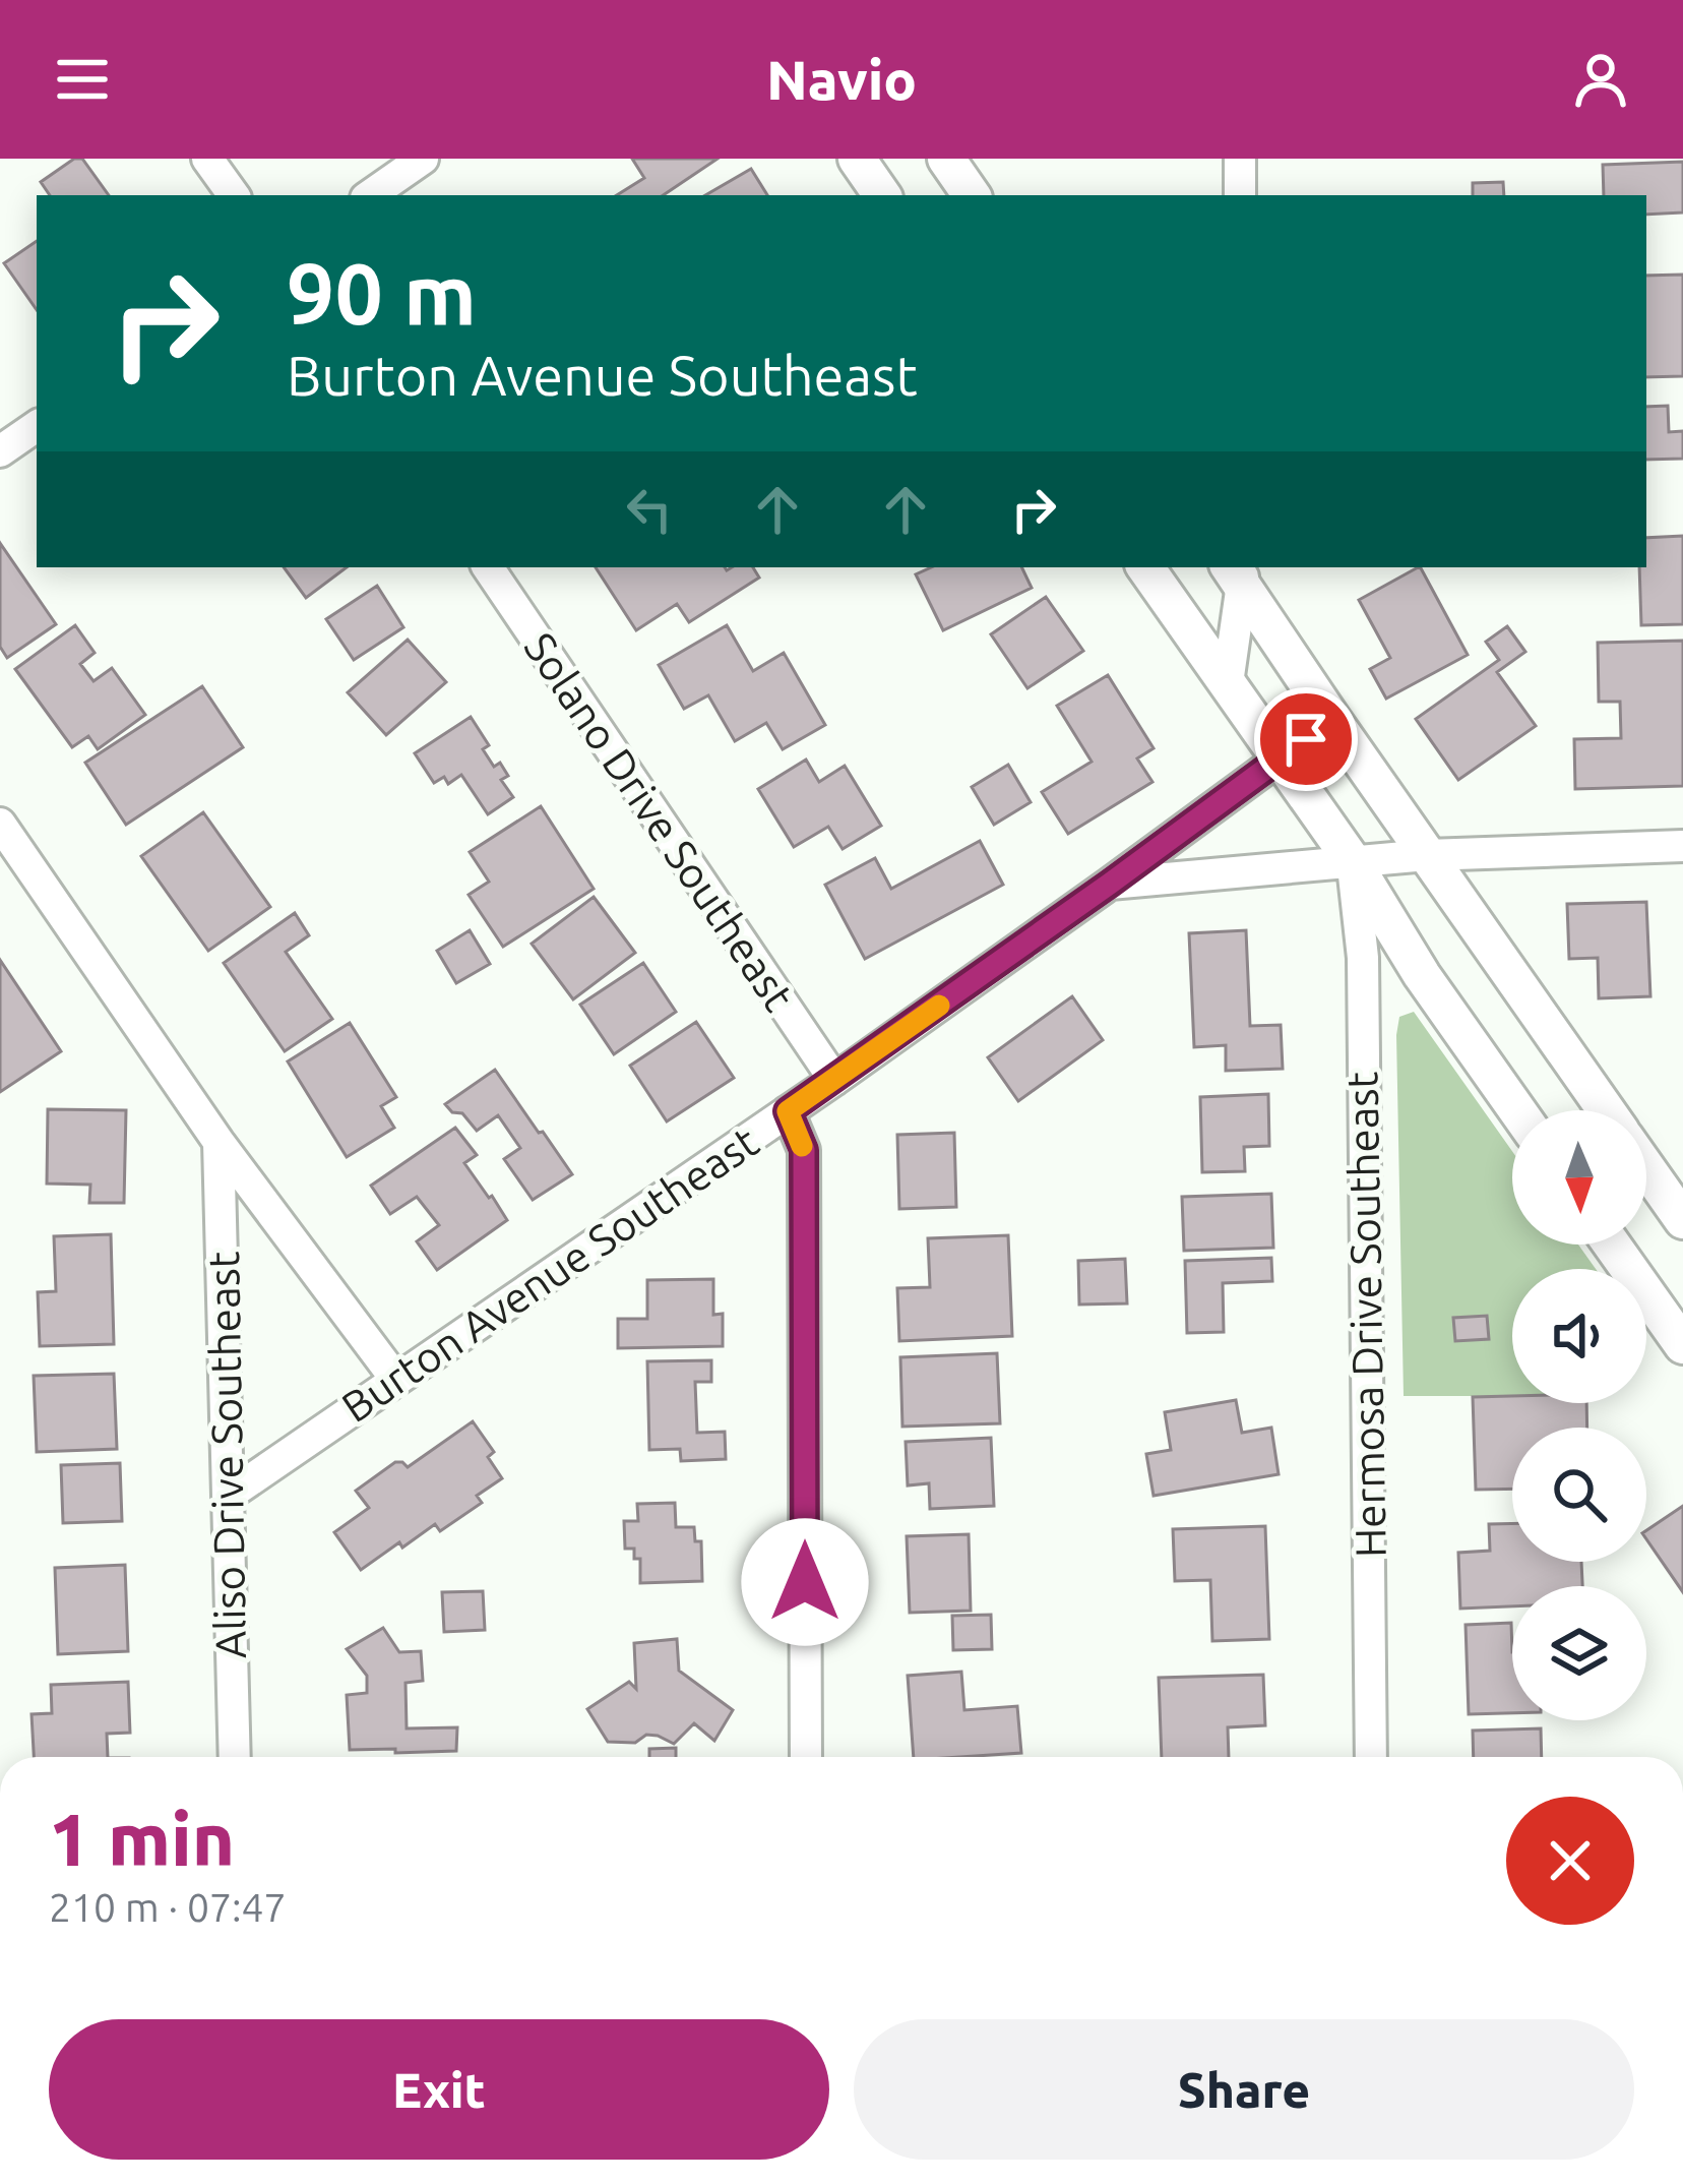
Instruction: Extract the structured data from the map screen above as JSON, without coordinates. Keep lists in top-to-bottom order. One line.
{"streets":{"street":["Solano Drive Southeast","Burton Avenue Southeast","Hermosa Drive Southeast","Aliso Drive Southeast"]},"crossings":[["Solano Drive Southeast","Burton Avenue Southeast"],["Burton Avenue Southeast","Hermosa Drive Southeast"],["Burton Avenue Southeast","Aliso Drive Southeast"]],"north":"bottom","page":{"header":"Navio","turn":["90 m","Burton Avenue Southeast"],"heading":["1 min","210 m · 07:47"],"buttons":["Exit","Share"]}}
